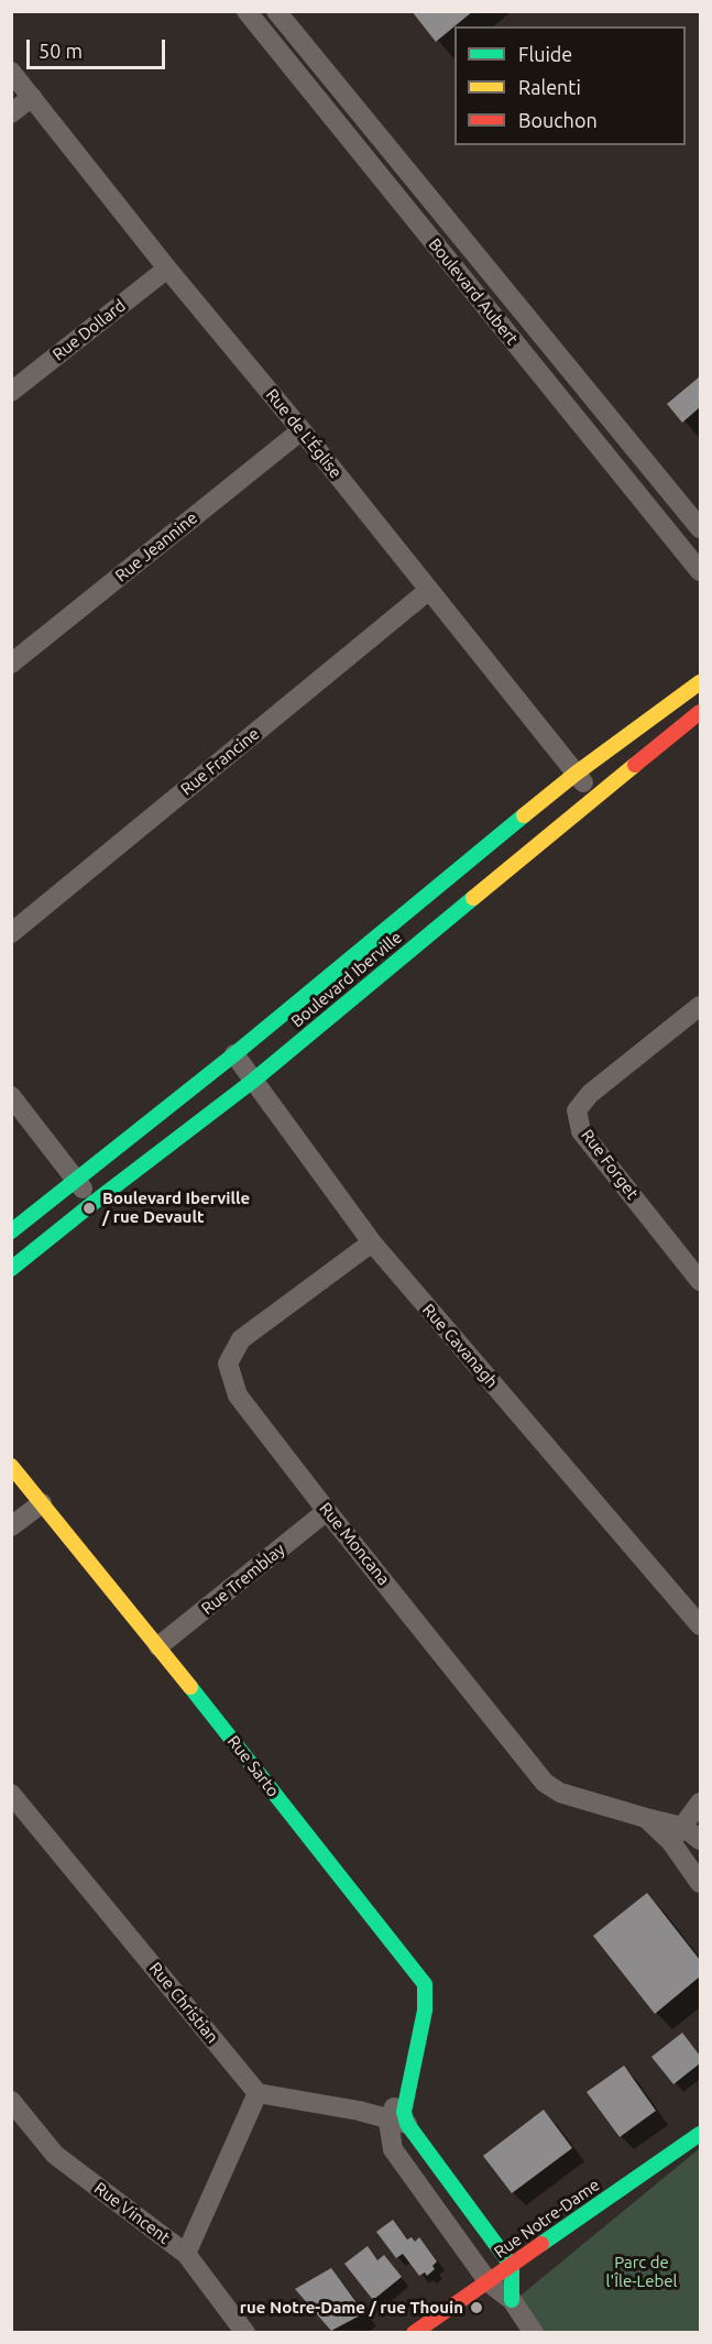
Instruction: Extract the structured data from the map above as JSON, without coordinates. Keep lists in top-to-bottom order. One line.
{"streets":{"street":["Boulevard Aubert","Rue Dollard","Rue de L'Église","Rue Jeannine","Rue Francine","Boulevard Iberville","Rue Forget","Rue Cavanagh","Rue Moncana","Rue Tremblay","Rue Sarto","Rue Christian","Rue Vincent","Rue Notre-Dame"]},"crossings":[["Rue Dollard","Rue de L'Église"],["Rue de L'Église","Rue Jeannine"],["Rue de L'Église","Rue Francine"],["Rue de L'Église","Boulevard Iberville"],["Boulevard Iberville","Rue Cavanagh"],["Rue Cavanagh","Rue Moncana"],["Rue Moncana","Rue Tremblay"],["Rue Tremblay","Rue Sarto"]],"parks":["Parc de l'Île-Lebel"],"places":["Boulevard Iberville / rue Devault","rue Notre-Dame / rue Thouin"],"legend":["Fluide","Ralenti","Bouchon"],"scale_bar":"50 m"}
